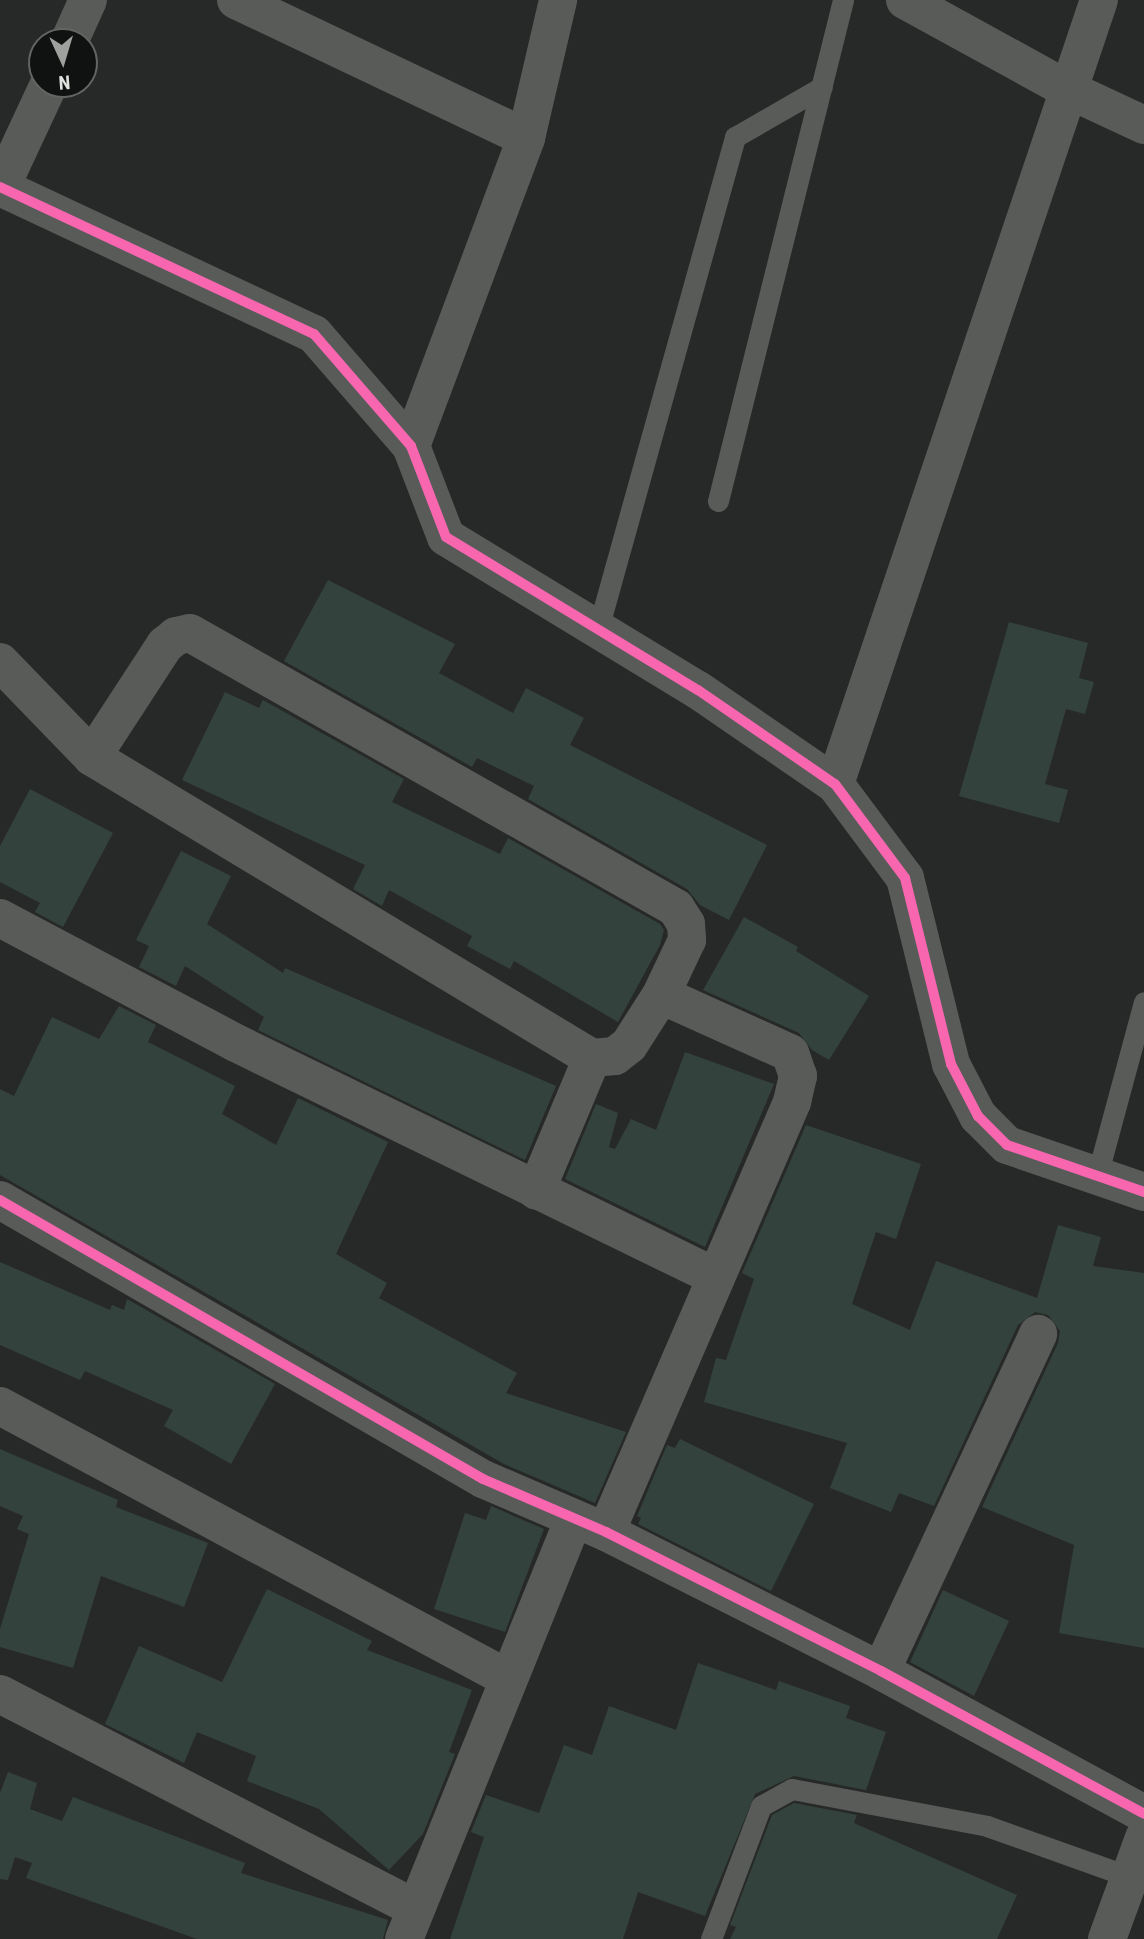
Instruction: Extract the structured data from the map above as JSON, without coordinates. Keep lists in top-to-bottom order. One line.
{"north":"bottom"}
